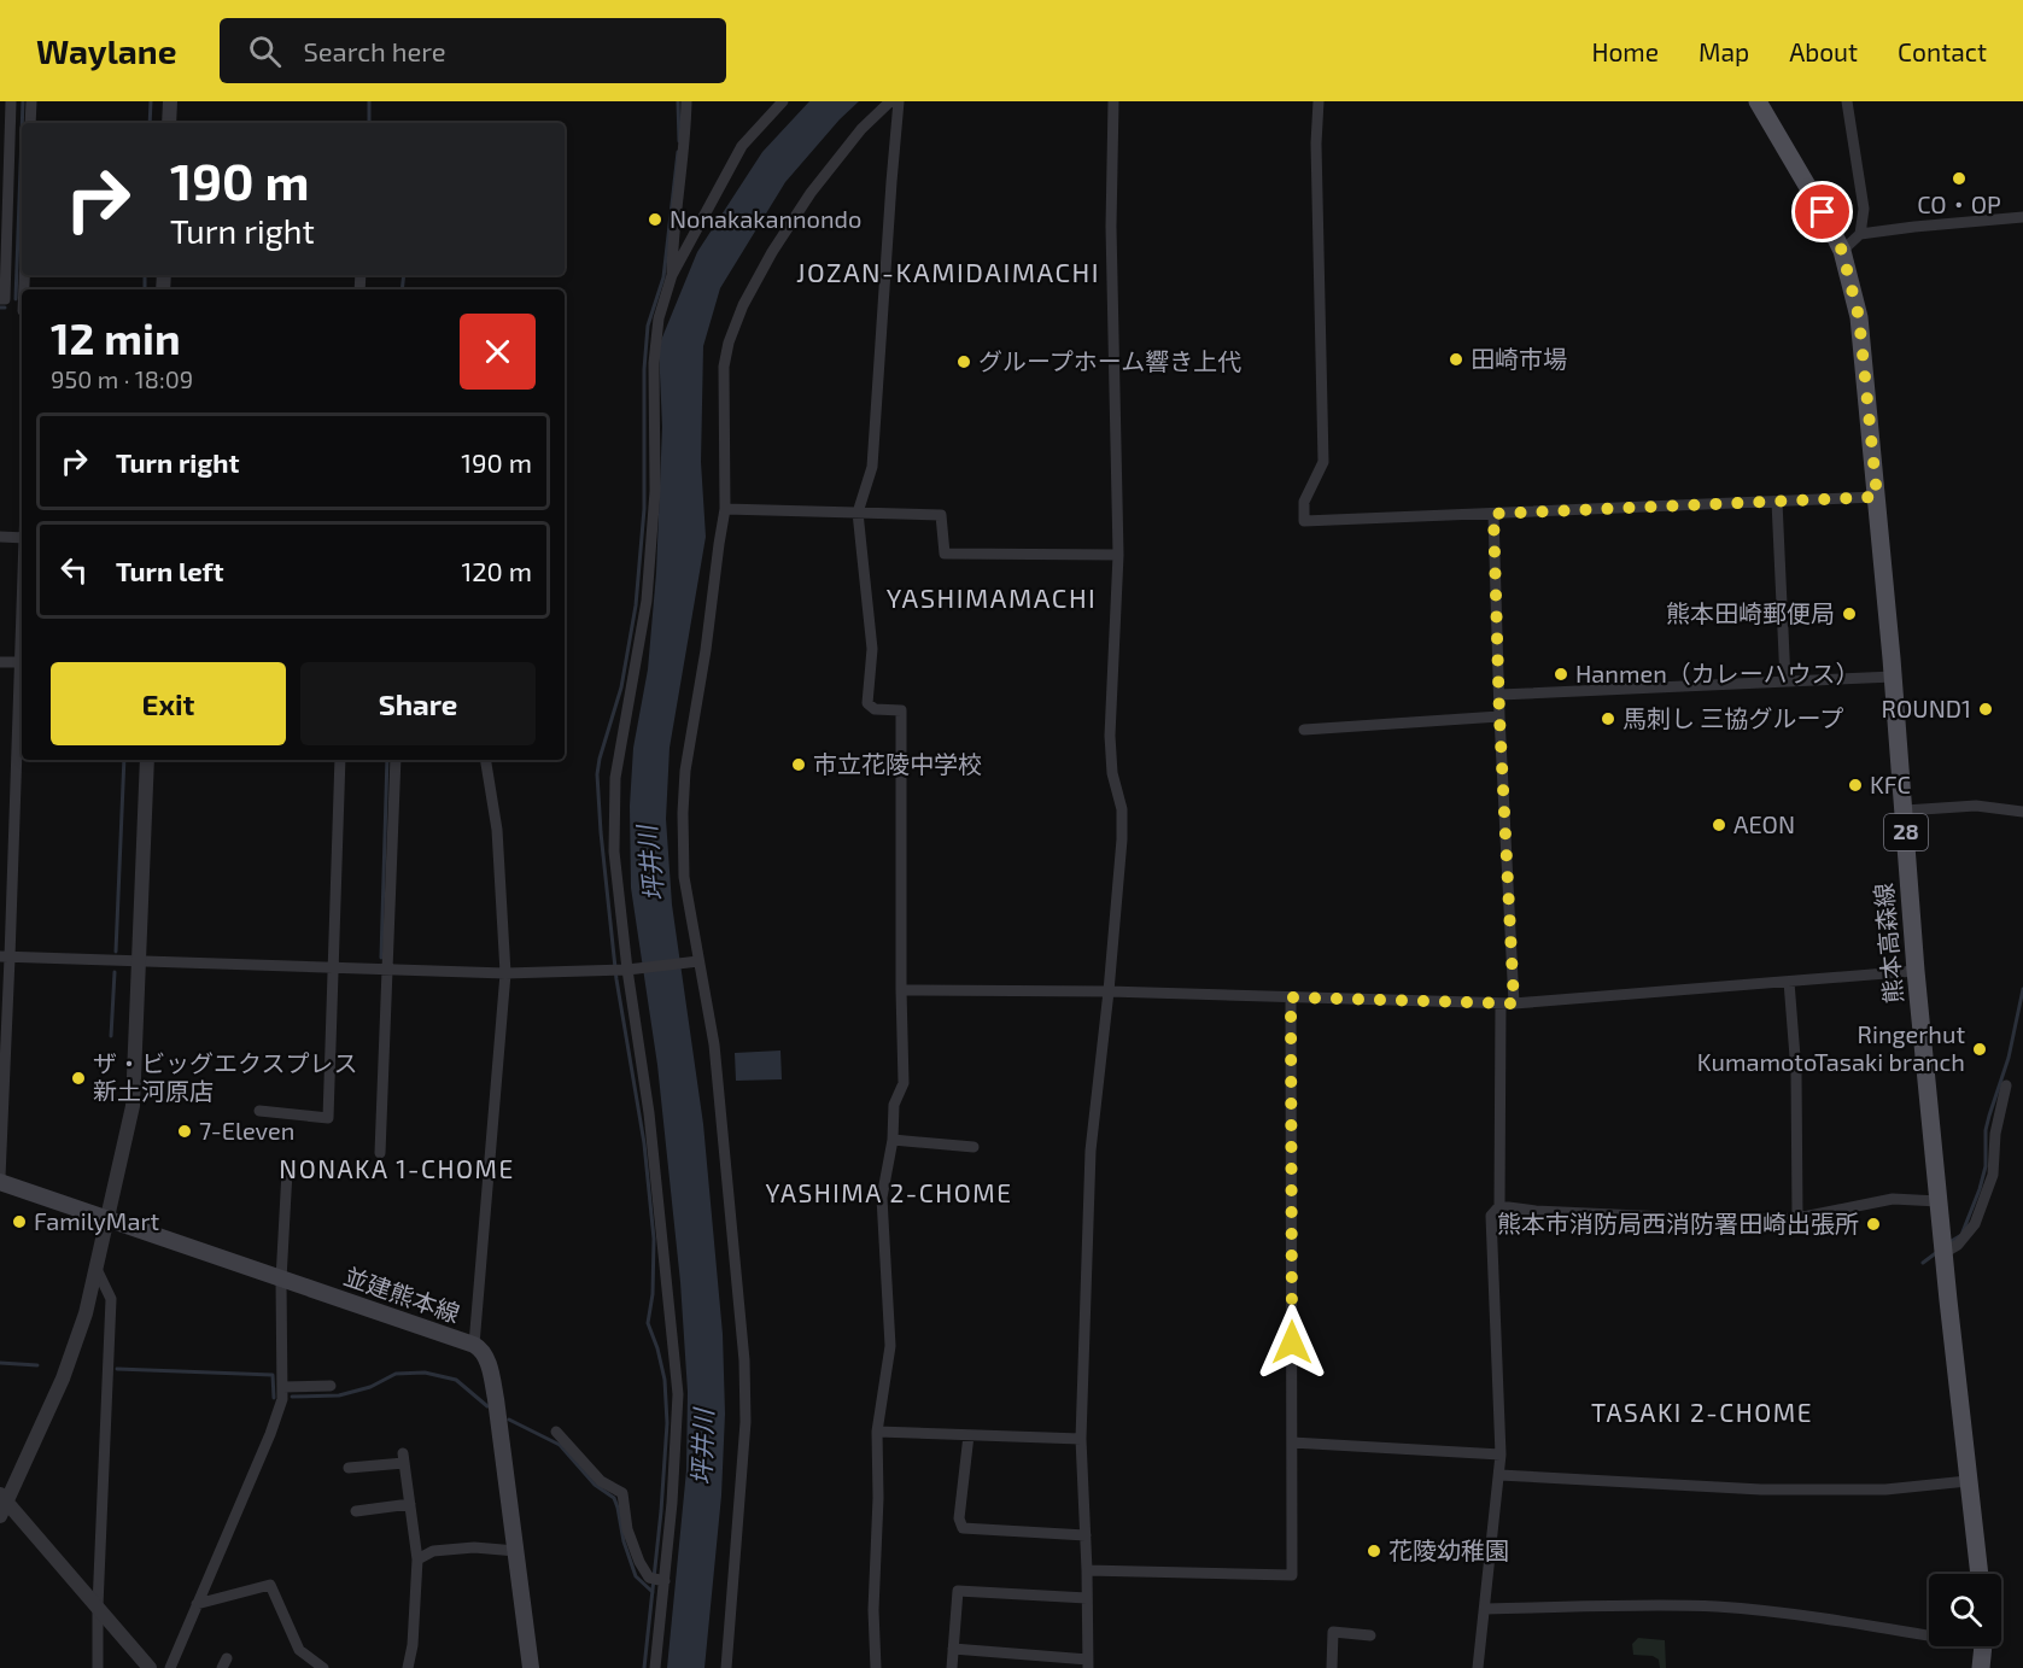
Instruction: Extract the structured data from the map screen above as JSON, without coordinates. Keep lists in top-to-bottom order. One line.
{"streets":{"main road":["28","熊本高森線","並建熊本線"]},"districts":["JOZAN-KAMIDAIMACHI","YASHIMAMACHI","NONAKA 1-CHOME","YASHIMA 2-CHOME","TASAKI 2-CHOME"],"water":["坪井川"],"places":["CO・OP","Nonakakannondo","田崎市場","グループホーム響き上代","熊本田崎郵便局","Hanmen（カレーハウス）","ROUND1","馬刺し 三協グループ","市立花陵中学校","KFC","AEON","Ringerhut KumamotoTasaki branch","ザ・ビッグエクスプレス 新土河原店","7-Eleven","FamilyMart","熊本市消防局西消防署田崎出張所","花陵幼稚園"],"page":{"header":"Waylane","search":"Search here","nav":["Home","Map","About","Contact"],"turn":["190 m","Turn right"],"heading":["12 min","950 m · 18:09"],"list":[{"name":"Turn right","value":"190 m"},{"name":"Turn left","value":"120 m"}],"buttons":["Exit","Share"]}}
